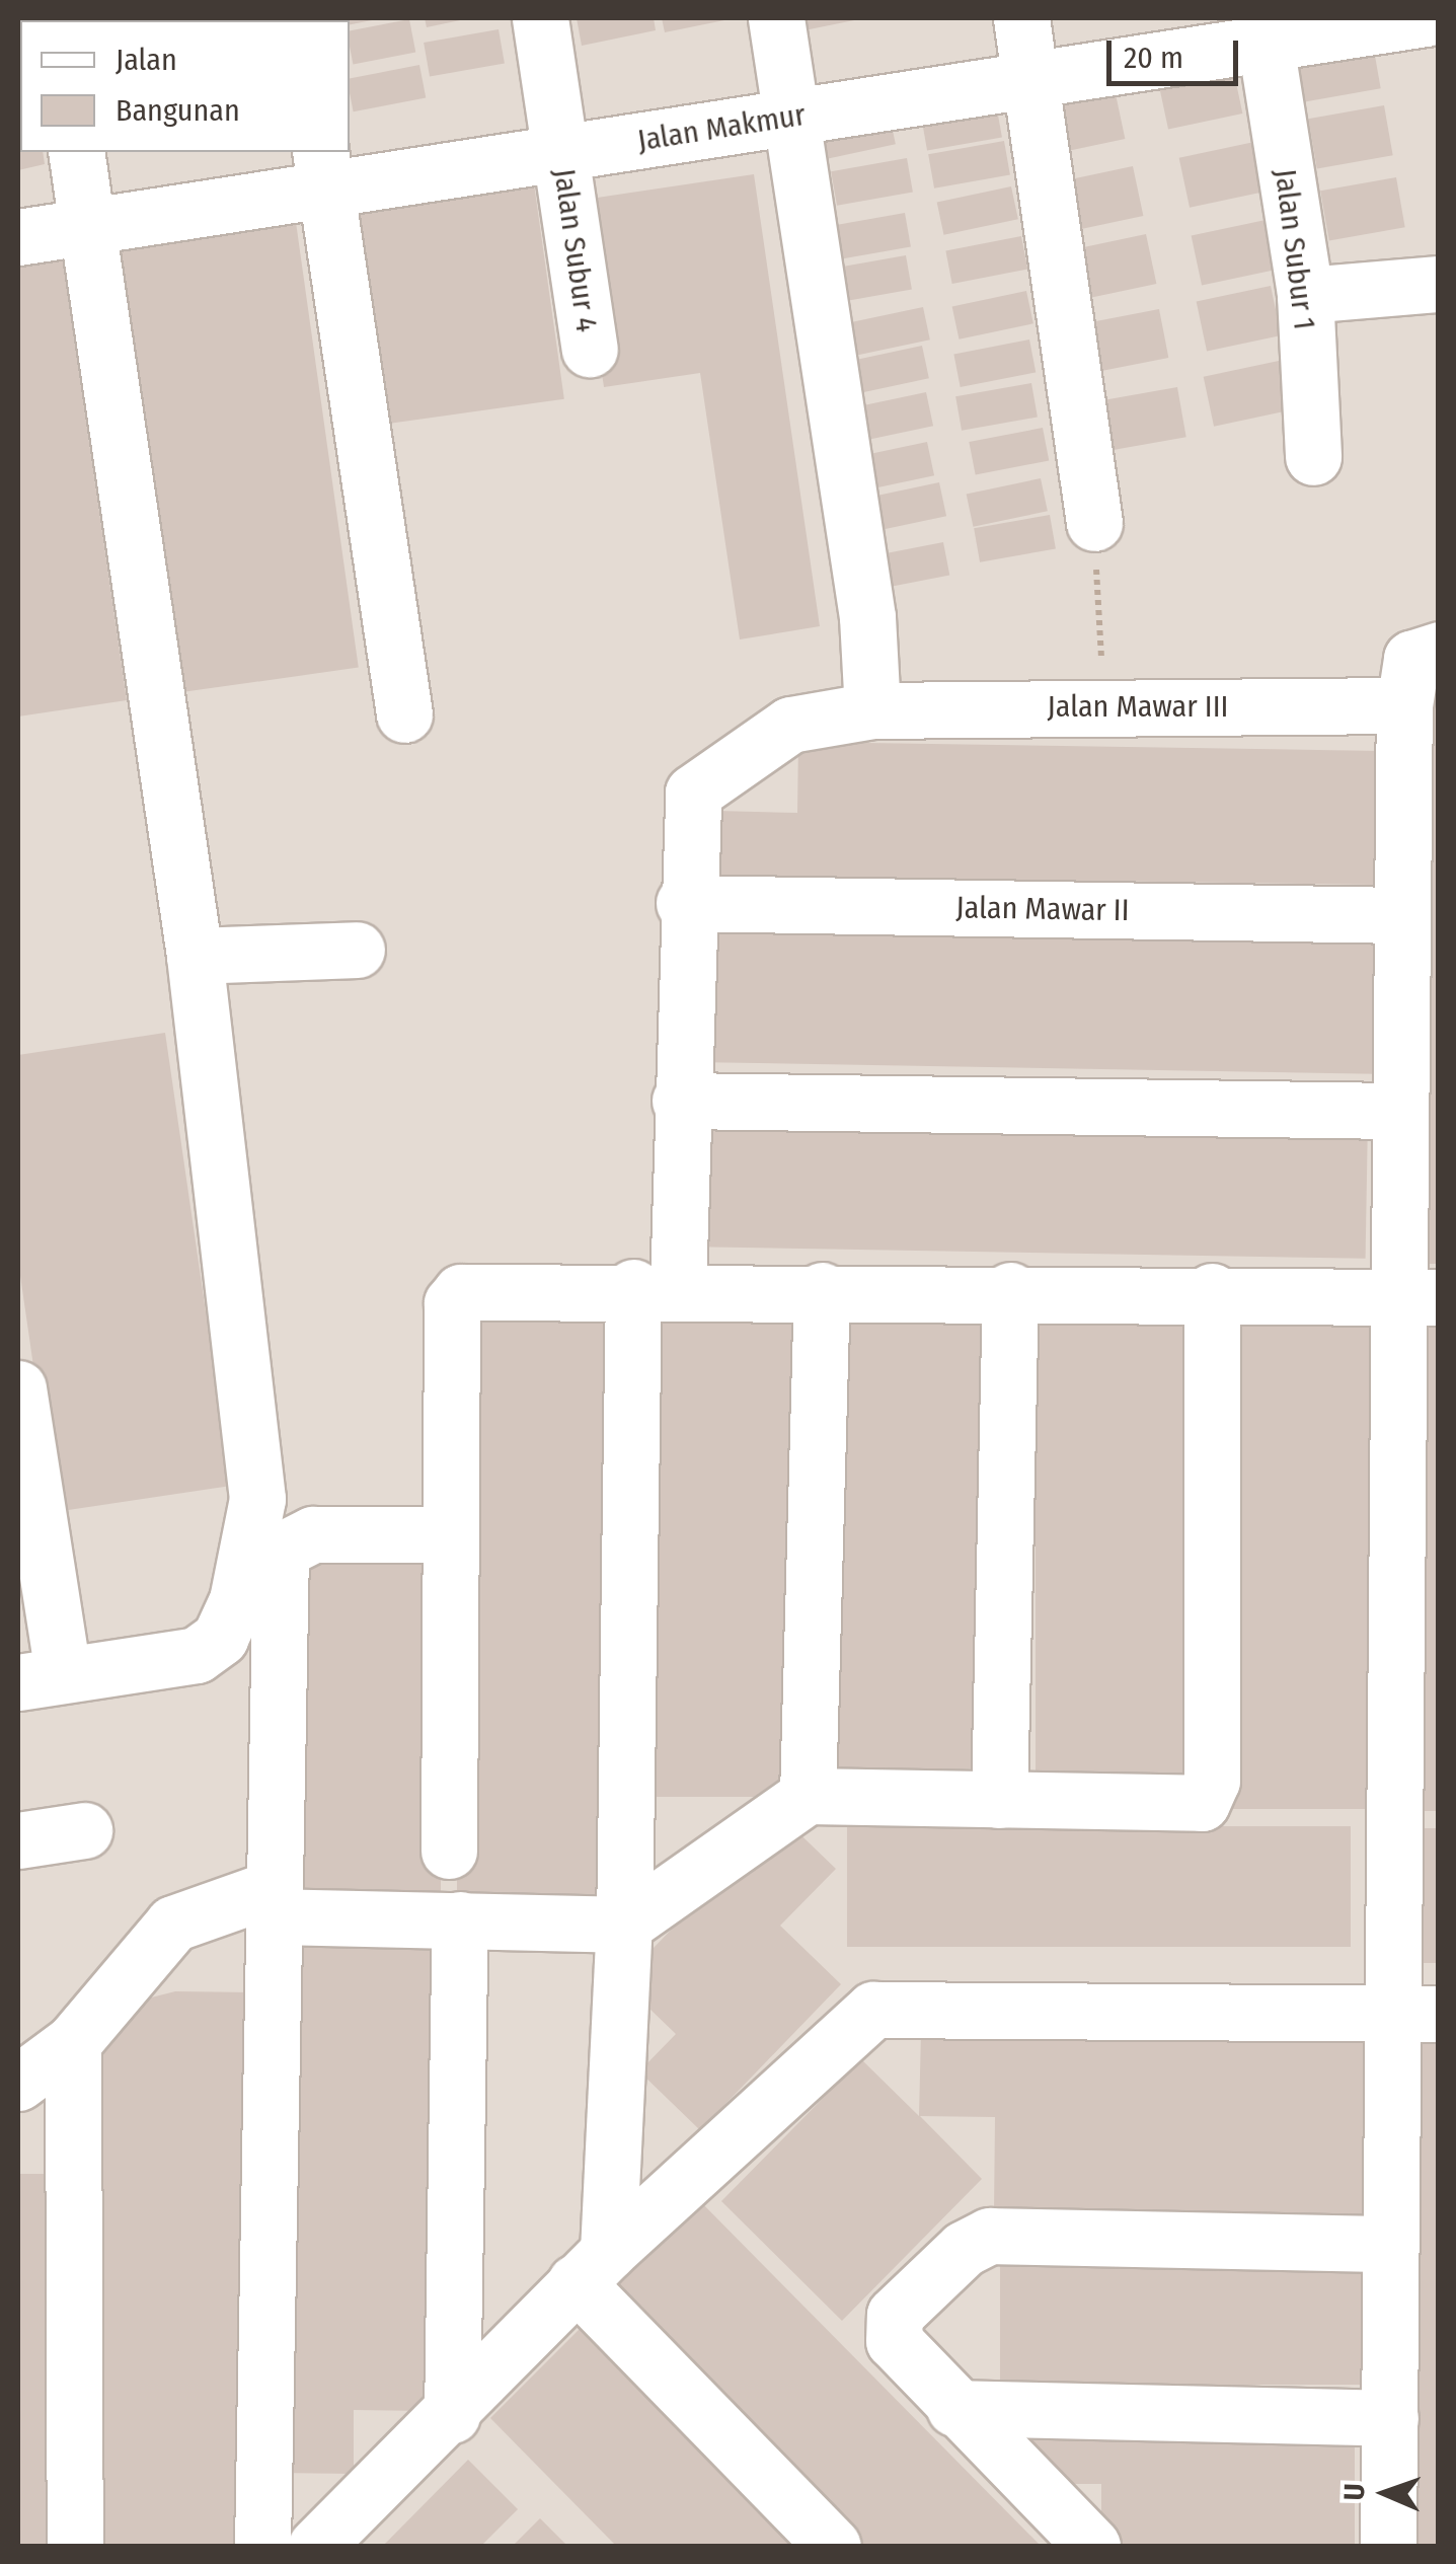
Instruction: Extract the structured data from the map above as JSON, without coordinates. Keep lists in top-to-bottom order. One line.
{"streets":{"street":["Jalan Makmur","Jalan Subur 1","Jalan Subur 4","Jalan Mawar III","Jalan Mawar II"]},"crossings":[["Jalan Makmur","Jalan Subur 1"],["Jalan Makmur","Jalan Subur 4"],["Jalan Mawar III","Jalan Mawar II"]],"legend":["Jalan","Bangunan"],"scale_bar":"20 m","north":"left"}
